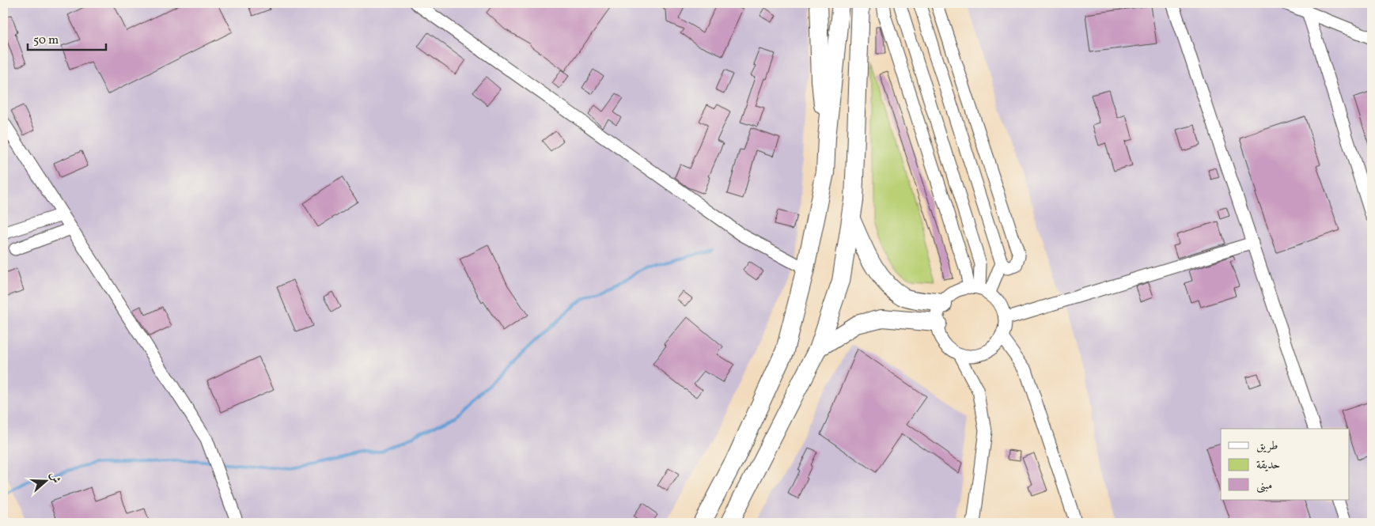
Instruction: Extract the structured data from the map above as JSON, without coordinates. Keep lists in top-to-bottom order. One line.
{"legend":["طريق","حديقة","مبنى"],"scale_bar":"50 m","north":"right"}
